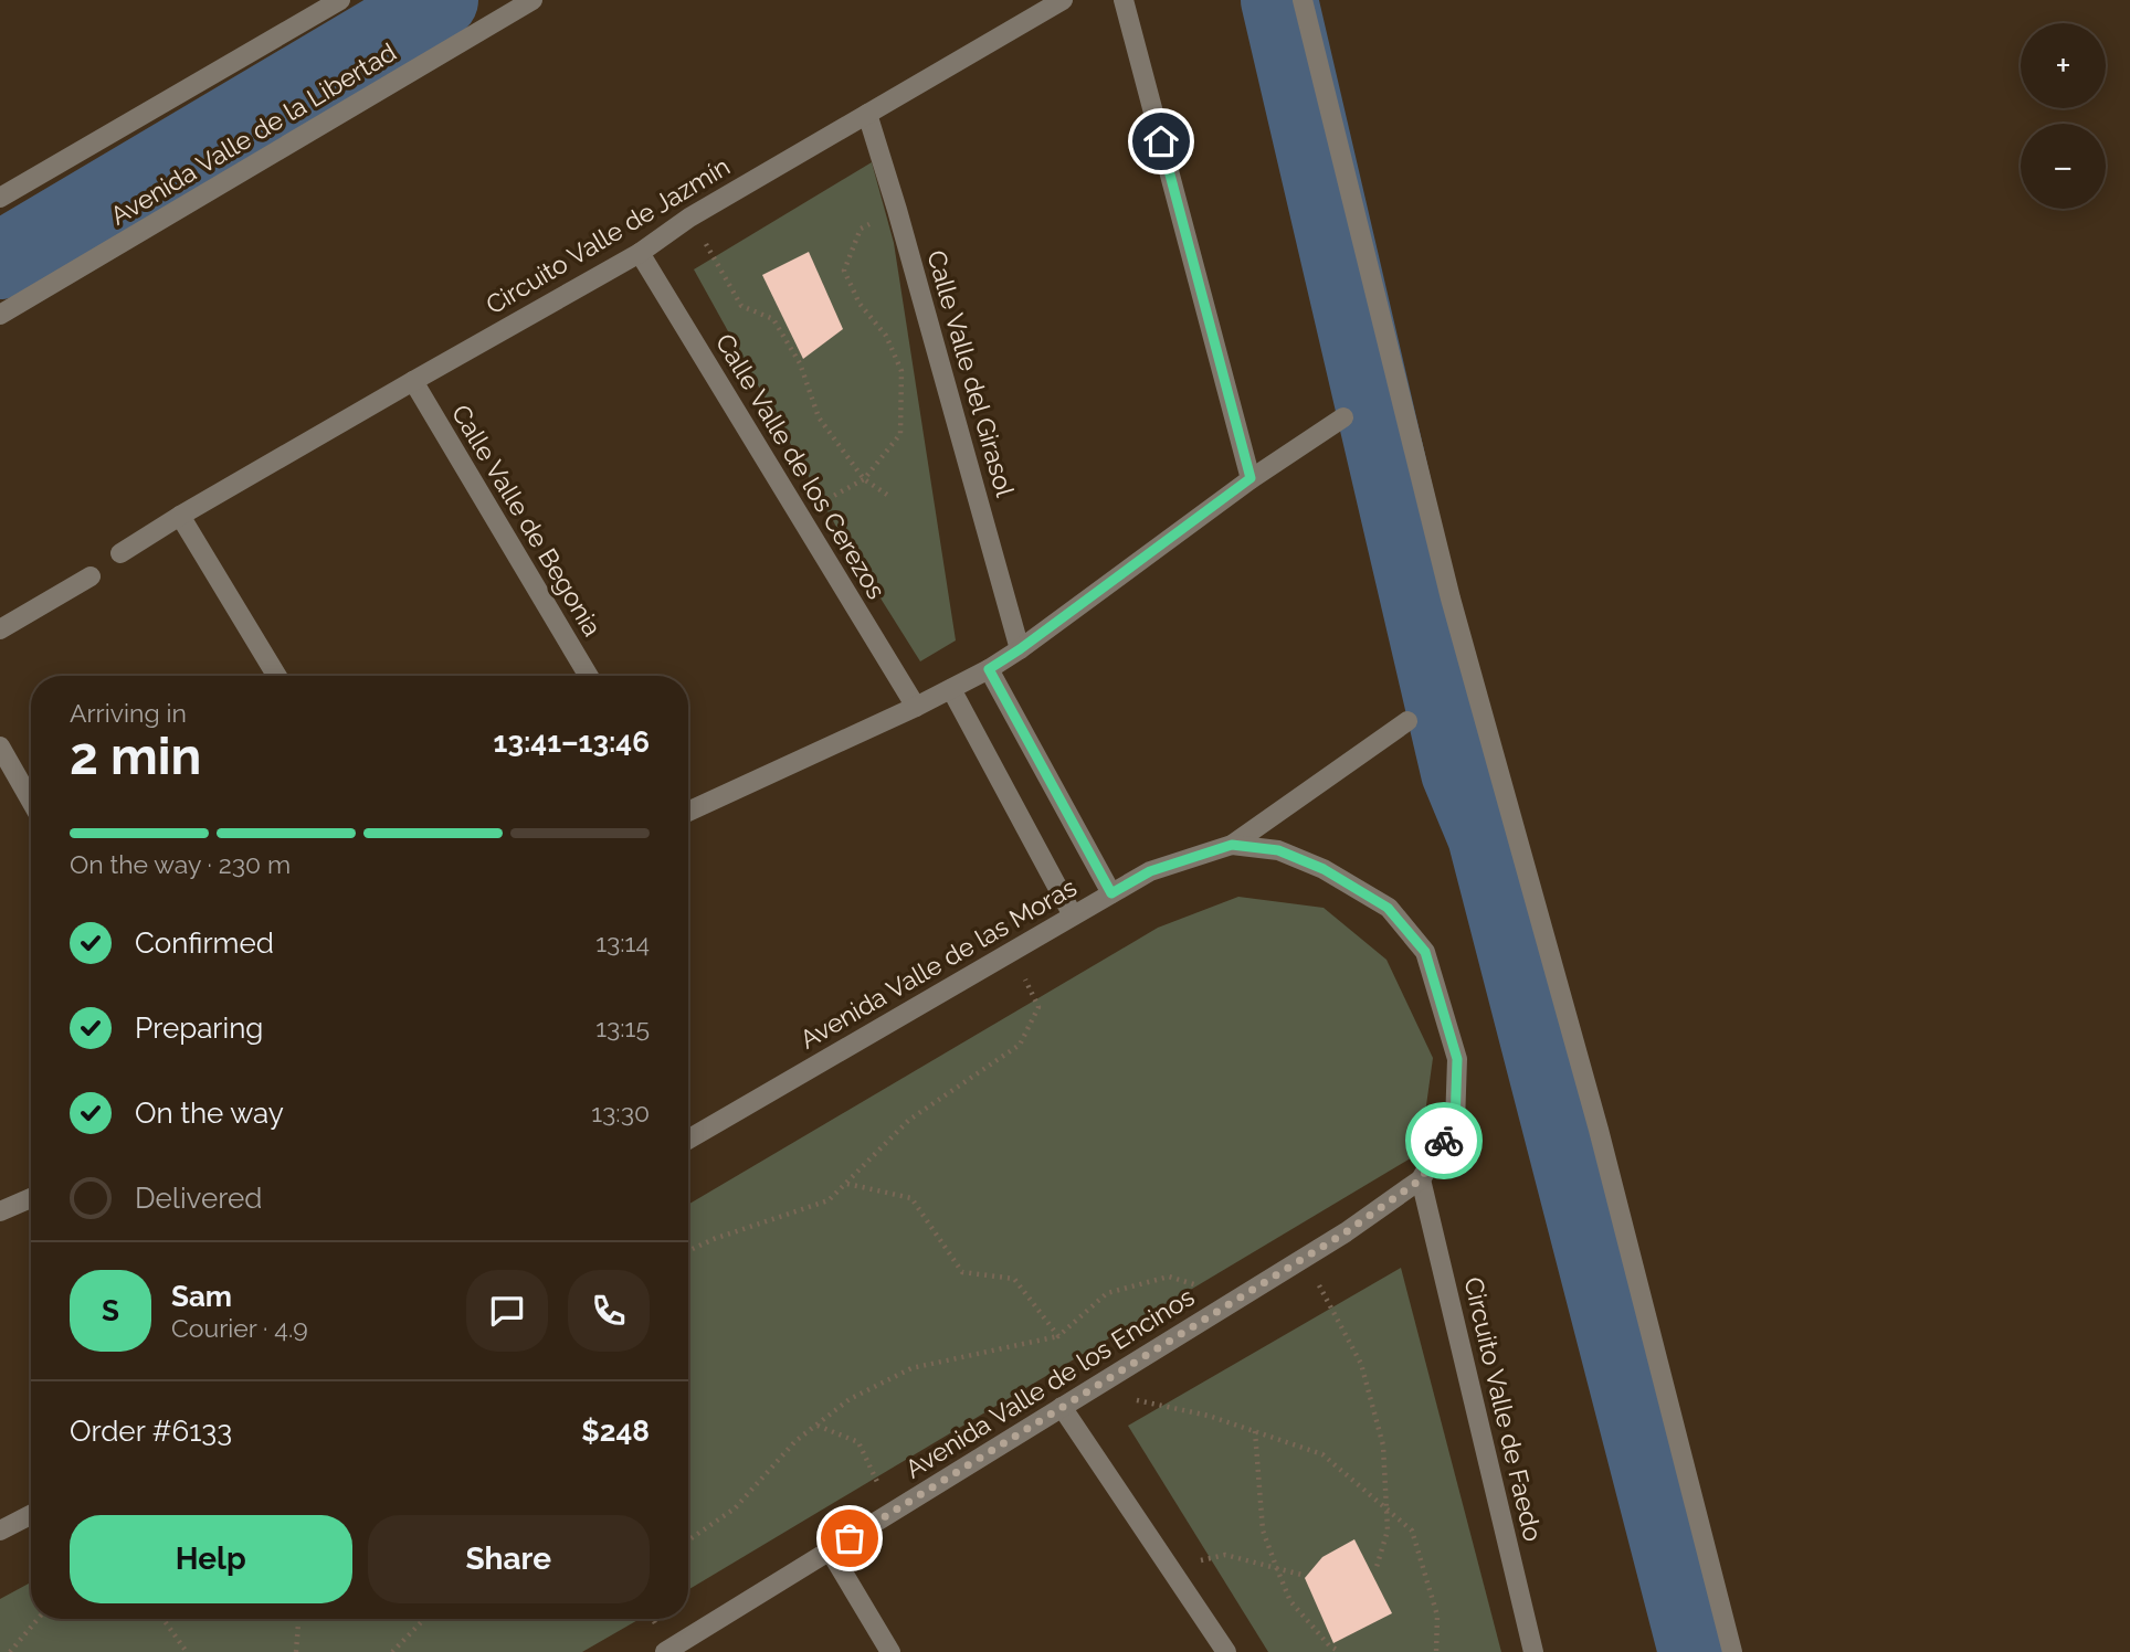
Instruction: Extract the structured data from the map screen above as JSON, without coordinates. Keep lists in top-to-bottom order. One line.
{"streets":{"street":["Avenida Valle de la Libertad","Circuito Valle de Jazmín","Calle Valle del Girasol","Calle Valle de los Cerezos","Calle Valle de Begonia","Avenida Valle de las Moras","Avenida Valle de los Encinos","Circuito Valle de Faedo"]},"crossings":[["Circuito Valle de Jazmín","Calle Valle del Girasol"],["Circuito Valle de Jazmín","Calle Valle de los Cerezos"],["Circuito Valle de Jazmín","Calle Valle de Begonia"],["Avenida Valle de las Moras","Avenida Valle de los Encinos"],["Avenida Valle de las Moras","Circuito Valle de Faedo"],["Avenida Valle de los Encinos","Circuito Valle de Faedo"]],"page":{"map_buttons":["+","−"],"heading":["2 min","Arriving in","13:41–13:46"],"panel":["Sam","Courier · 4.9","Order #6133","$248"],"bar":"On the way · 230 m","list":[["Confirmed","13:14"],["Preparing","13:15"],["On the way","13:30"],"Delivered"],"round":"S","buttons":["Help","Share"]}}
